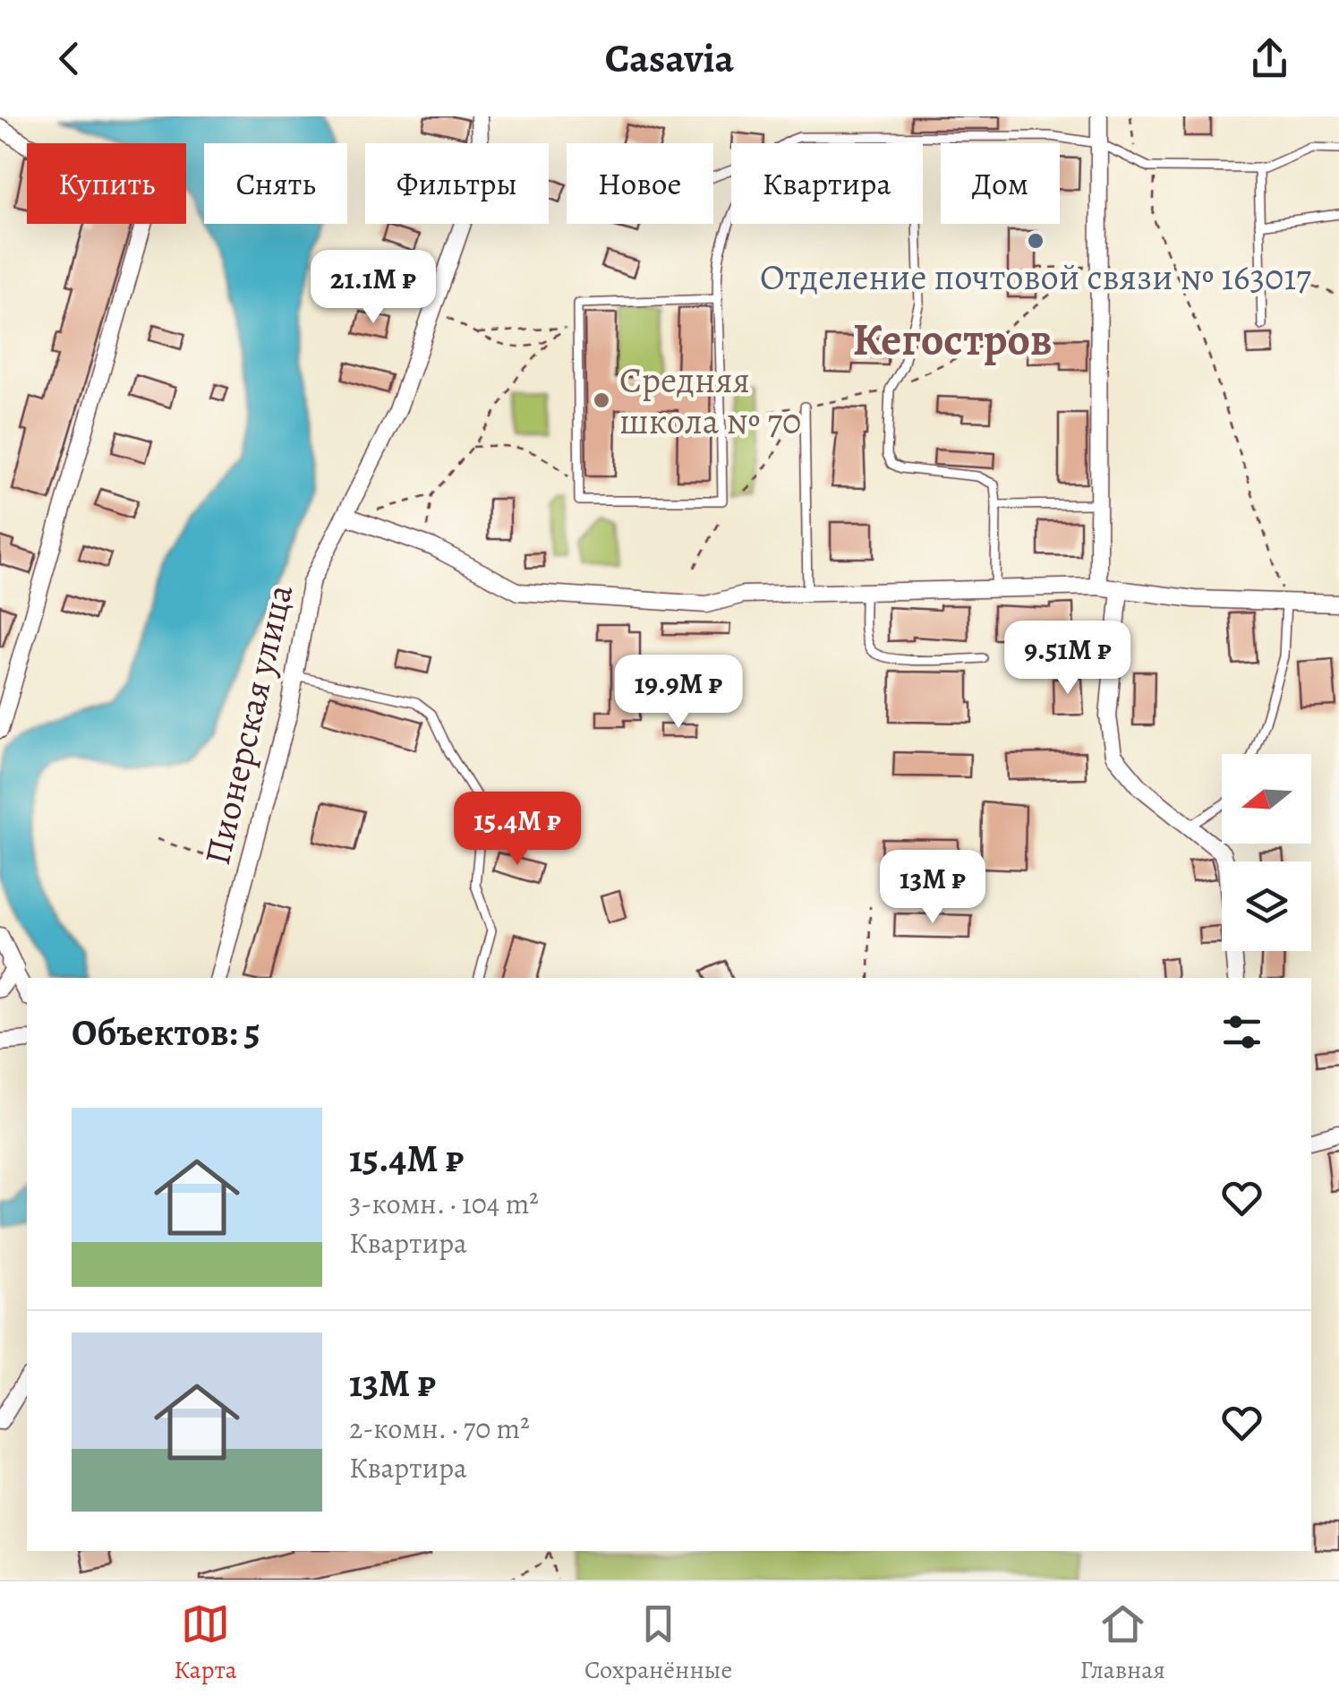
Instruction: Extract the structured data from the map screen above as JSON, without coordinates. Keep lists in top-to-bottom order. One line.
{"streets":{"street":["Пионерская улица"]},"districts":["Кегостров"],"places":["Отделение почтовой связи № 163017","Средняя школа № 70"],"north":"left","page":{"header":"Casavia","chip":["Купить","Снять","Фильтры","Новое","Квартира","Дом"],"price":["21.1M ₽","9.51M ₽","19.9M ₽","15.4M ₽","13M ₽"],"heading":"Объектов: 5","list":[{"name":"15.4M ₽","note":"3-комн. · 104 m² · Квартира"},{"name":"13M ₽","note":"2-комн. · 70 m² · Квартира"}],"tabs":["Карта","Сохранённые","Главная"]}}
